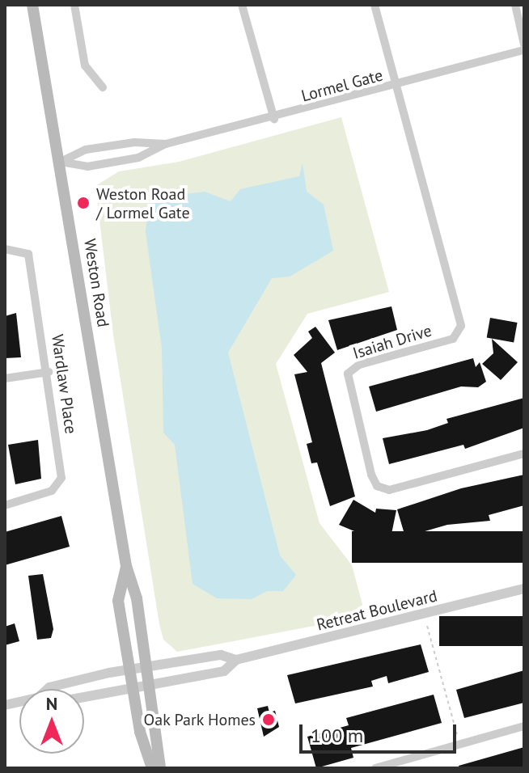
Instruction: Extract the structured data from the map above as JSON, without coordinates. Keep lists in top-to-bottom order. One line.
{"streets":{"main road":["Weston Road"],"street":["Lormel Gate","Isaiah Drive","Wardlaw Place","Retreat Boulevard"]},"crossings":[["Lormel Gate","Weston Road"],["Lormel Gate","Isaiah Drive"],["Weston Road","Retreat Boulevard"]],"places":["Weston Road / Lormel Gate","Oak Park Homes"],"scale_bar":"100 m","north":"top"}
